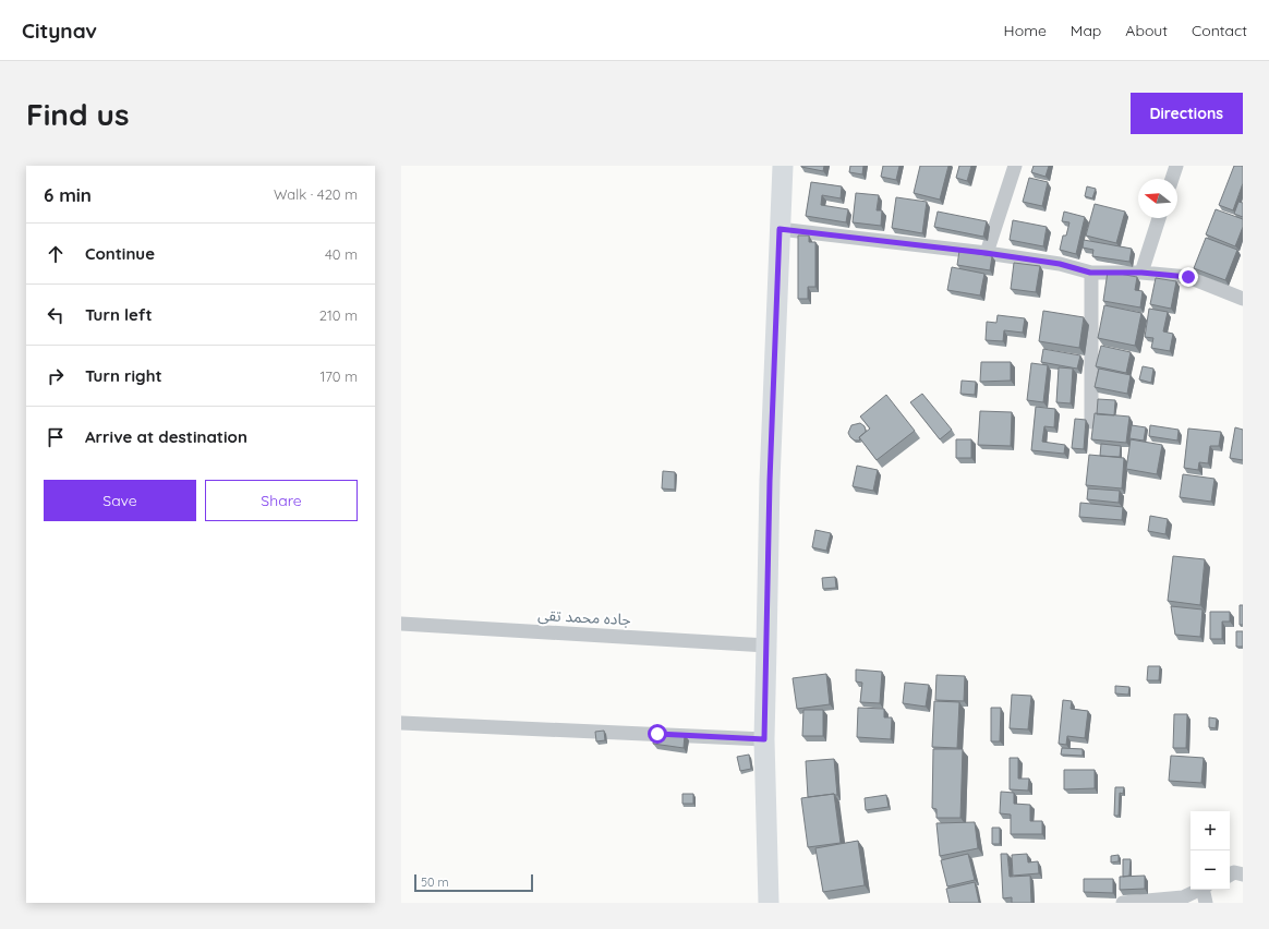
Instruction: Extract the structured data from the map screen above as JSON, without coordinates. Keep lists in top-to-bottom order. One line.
{"streets":{"street":["جاده محمد تقی"]},"scale_bar":"50 m","north":"left","page":{"header":"Citynav","nav":["Home","Map","About","Contact"],"buttons":["Directions",["Save","Share"]],"title":"Find us","heading":["6 min","Walk · 420 m"],"list":[["Continue","40 m"],["Turn left","210 m"],["Turn right","170 m"],"Arrive at destination"],"map_buttons":["+","−"],"scale":"50 m"}}
